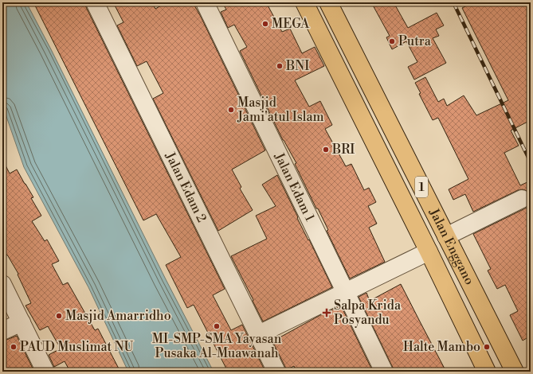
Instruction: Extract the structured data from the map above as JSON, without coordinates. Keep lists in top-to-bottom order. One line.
{"streets":{"highway":["1","Jalan Enggano"],"street":["Jalan Edam 2","Jalan Edam 1"]},"places":{"other":["MEGA","Putra","BNI","Masjid Jami'atul Islam","BRI","Masjid Amarridho","MI-SMP-SMA Yayasan Pusaka Al-Muawanah","PAUD Muslimat NU","Halte Mambo"],"health":["Salpa Krida Posyandu"]}}
